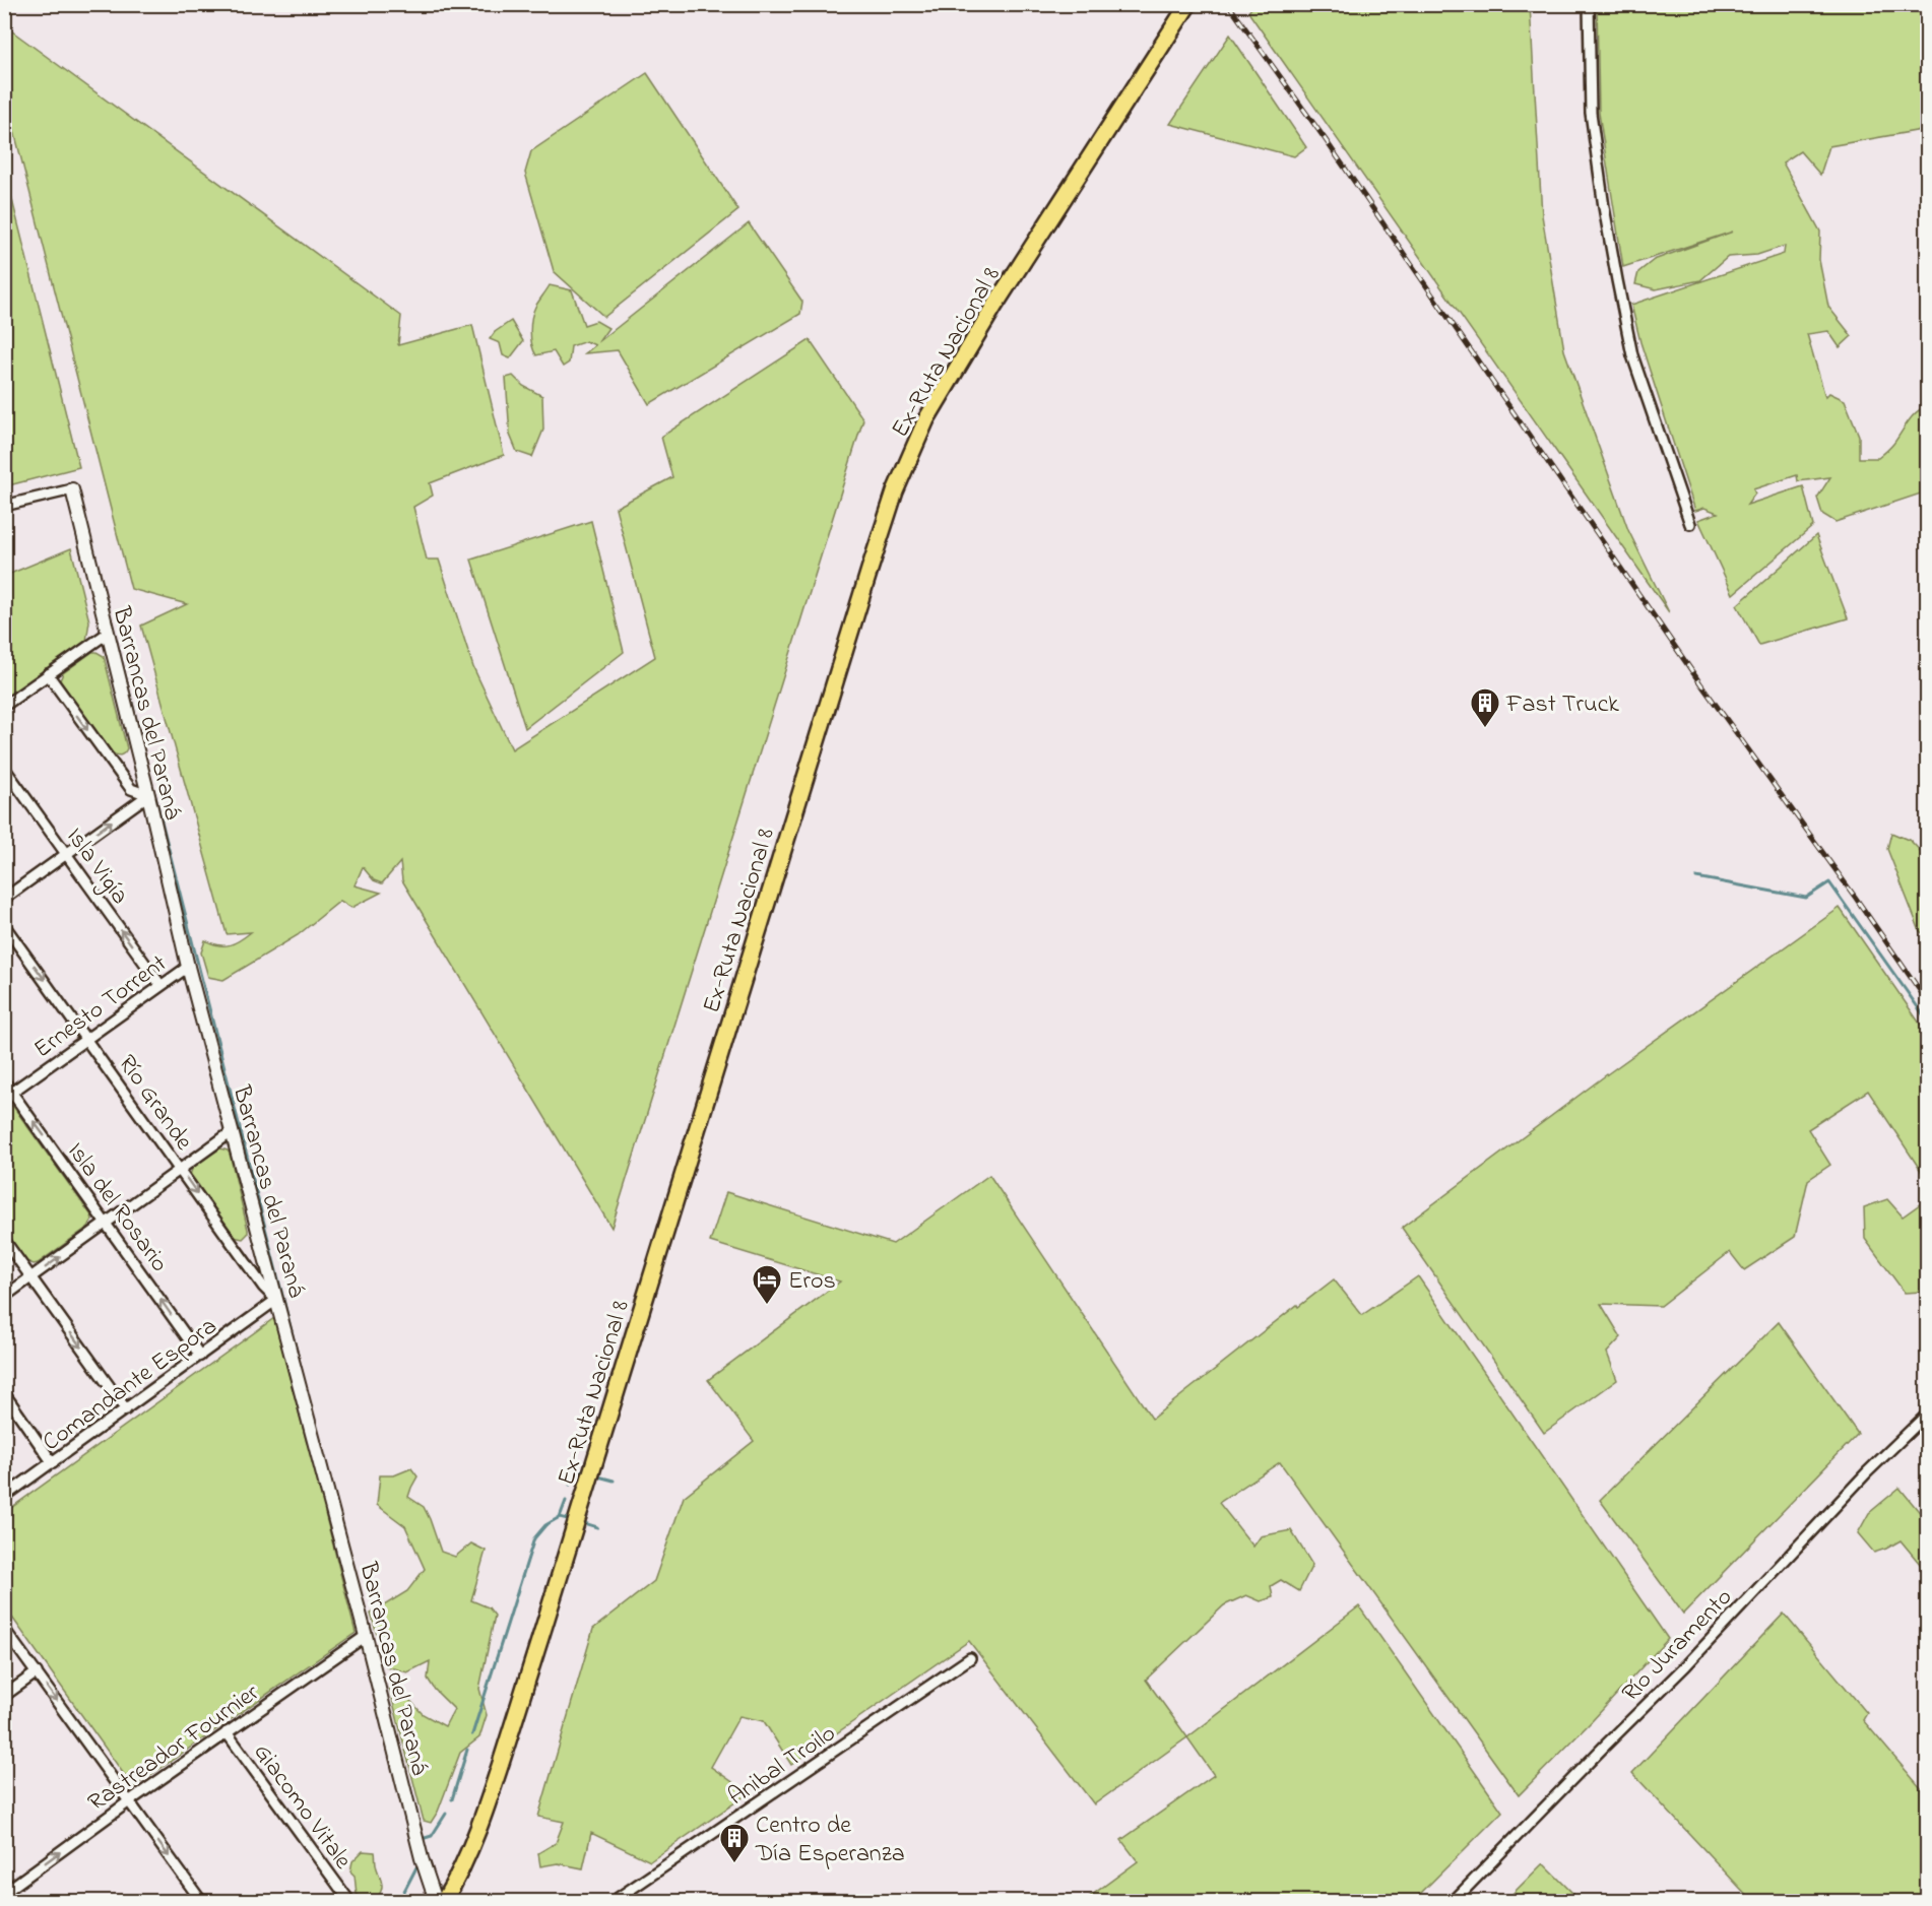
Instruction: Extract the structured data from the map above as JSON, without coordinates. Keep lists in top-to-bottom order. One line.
{"streets":{"main road":["Ex-Ruta Nacional 8"],"street":["Barrancas del Paraná","Isla Vigía","Ernesto Torrent","Río Grande","Isla del Rosario","Comandante Espora","Río Juramento","Rastreador Fournier","Anibal Troilo","Giacomo Vitale"]},"crossings":[["Barrancas del Paraná","Ernesto Torrent"],["Barrancas del Paraná","Río Grande"],["Barrancas del Paraná","Comandante Espora"],["Barrancas del Paraná","Rastreador Fournier"],["Isla Vigía","Ernesto Torrent"],["Ernesto Torrent","Río Grande"],["Ernesto Torrent","Isla del Rosario"],["Río Grande","Comandante Espora"],["Isla del Rosario","Comandante Espora"],["Rastreador Fournier","Giacomo Vitale"]],"one_way":["Isla Vigía","Río Grande","Isla del Rosario"],"places":{"building":["Fast Truck","Centro de Día Esperanza"],"hotel":["Eros"]}}
